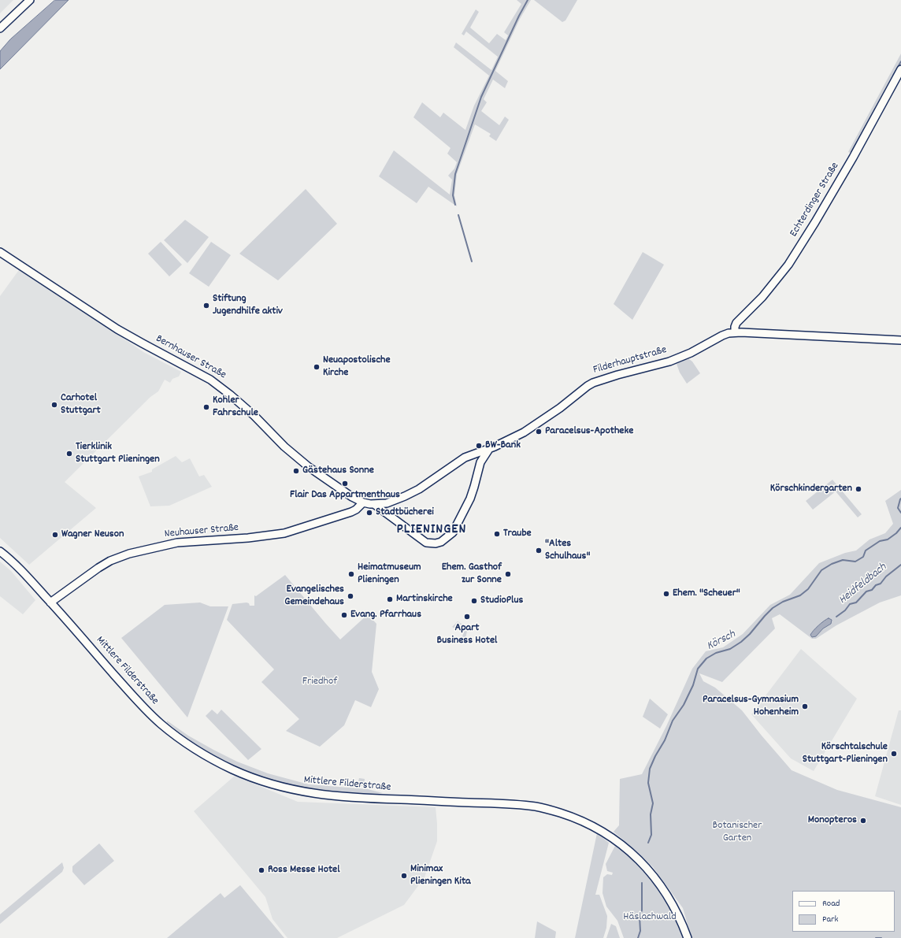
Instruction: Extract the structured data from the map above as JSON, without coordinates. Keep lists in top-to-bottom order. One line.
{"streets":{"main road":["Echterdinger Straße","Bernhauser Straße","Filderhauptstraße","Neuhauser Straße","Mittlere Filderstraße"]},"crossings":[["Echterdinger Straße","Filderhauptstraße"],["Bernhauser Straße","Filderhauptstraße"],["Bernhauser Straße","Neuhauser Straße"],["Neuhauser Straße","Mittlere Filderstraße"]],"districts":["PLIENINGEN"],"water":["Heidfeldbach","Körsch"],"parks":["Friedhof","Botanischer Garten","Häslachwald"],"places":["Stiftung Jugendhilfe aktiv","Neuapostolische Kirche","Carhotel Stuttgart","Kohler Fahrschule","Paracelsus-Apotheke","BW-Bank","Tierklinik Stuttgart Plieningen","Gästehaus Sonne","Flair Das Appartmenthaus","Körschkindergarten","Stadtbücherei","Traube","Wagner Neuson","\"Altes Schulhaus\"","Heimatmuseum Plieningen","Ehem. Gasthof zur Sonne","Ehem. \"Scheuer\"","Evangelisches Gemeindehaus","Martinskirche","StudioPlus","Evang. Pfarrhaus","Apart Business Hotel","Paracelsus-Gymnasium Hohenheim","Körschtalschule Stuttgart-Plieningen","Monopteros","Ross Messe Hotel","Minimax Plieningen Kita"],"legend":["Road","Park"]}
